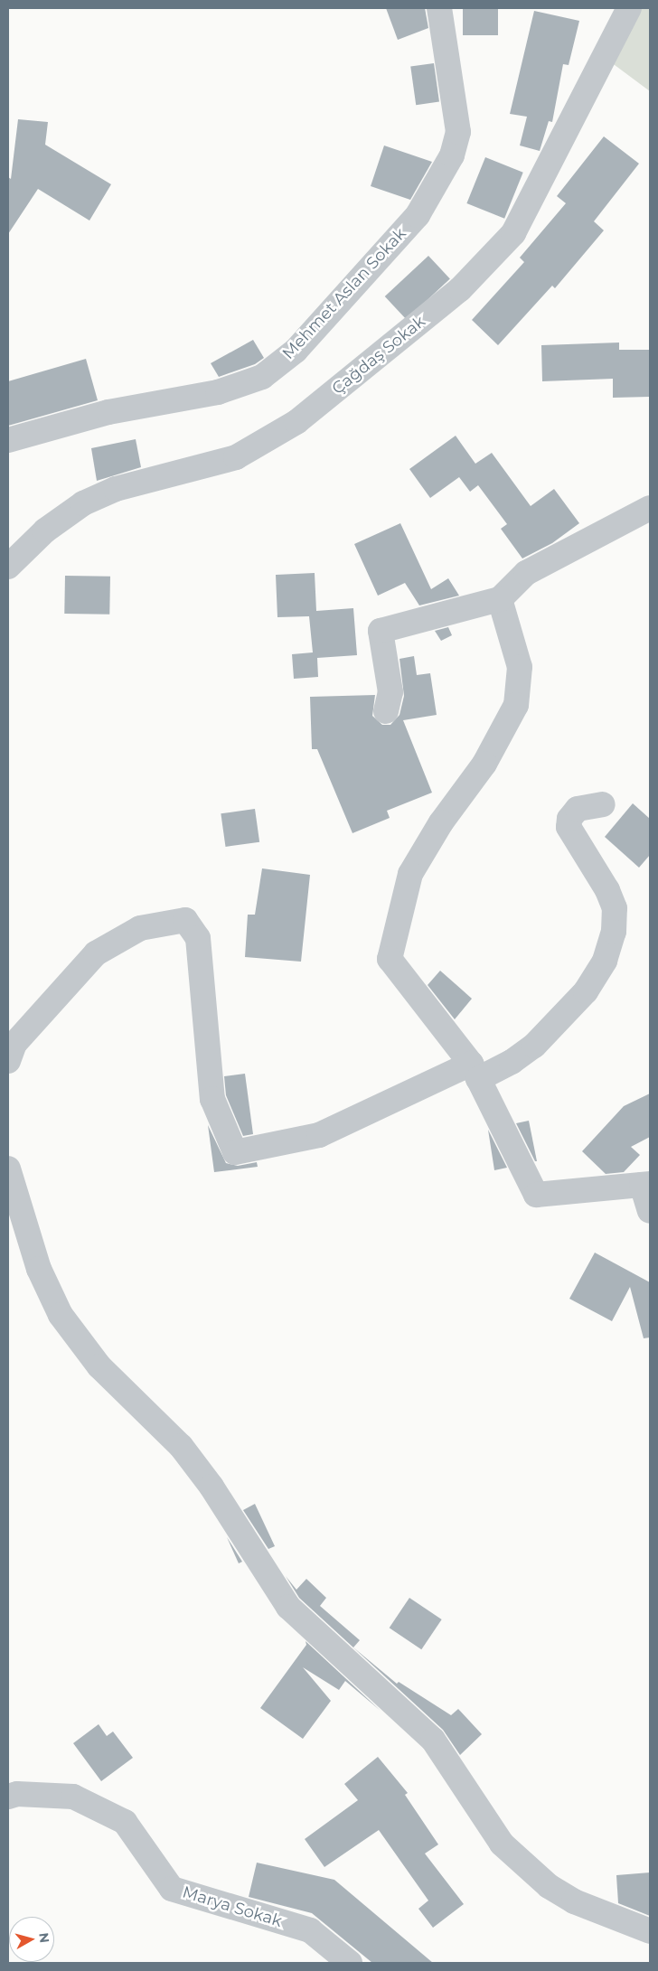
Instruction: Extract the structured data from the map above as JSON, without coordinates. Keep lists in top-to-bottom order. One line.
{"streets":{"street":["Mehmet Aslan Sokak","Çağdaş Sokak","Marya Sokak"]},"north":"right"}
